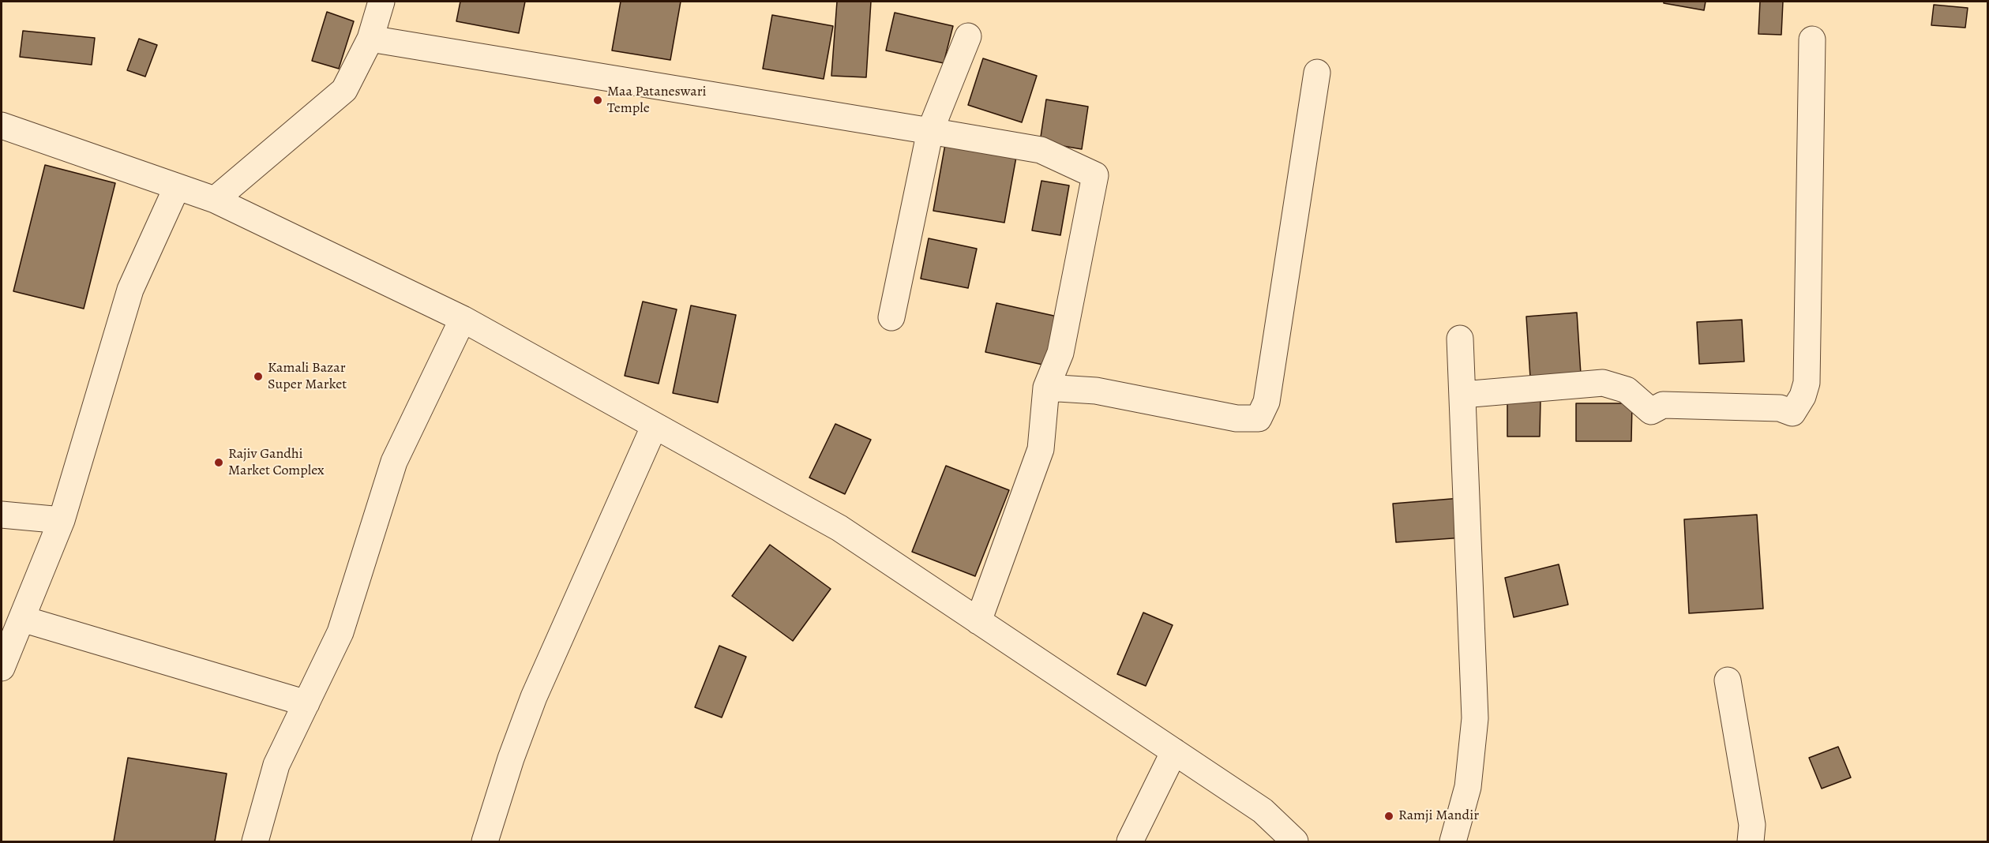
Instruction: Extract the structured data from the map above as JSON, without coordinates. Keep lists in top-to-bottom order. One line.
{"places":["Maa Pataneswari Temple","Kamali Bazar Super Market","Rajiv Gandhi Market Complex","Ramji Mandir"]}
